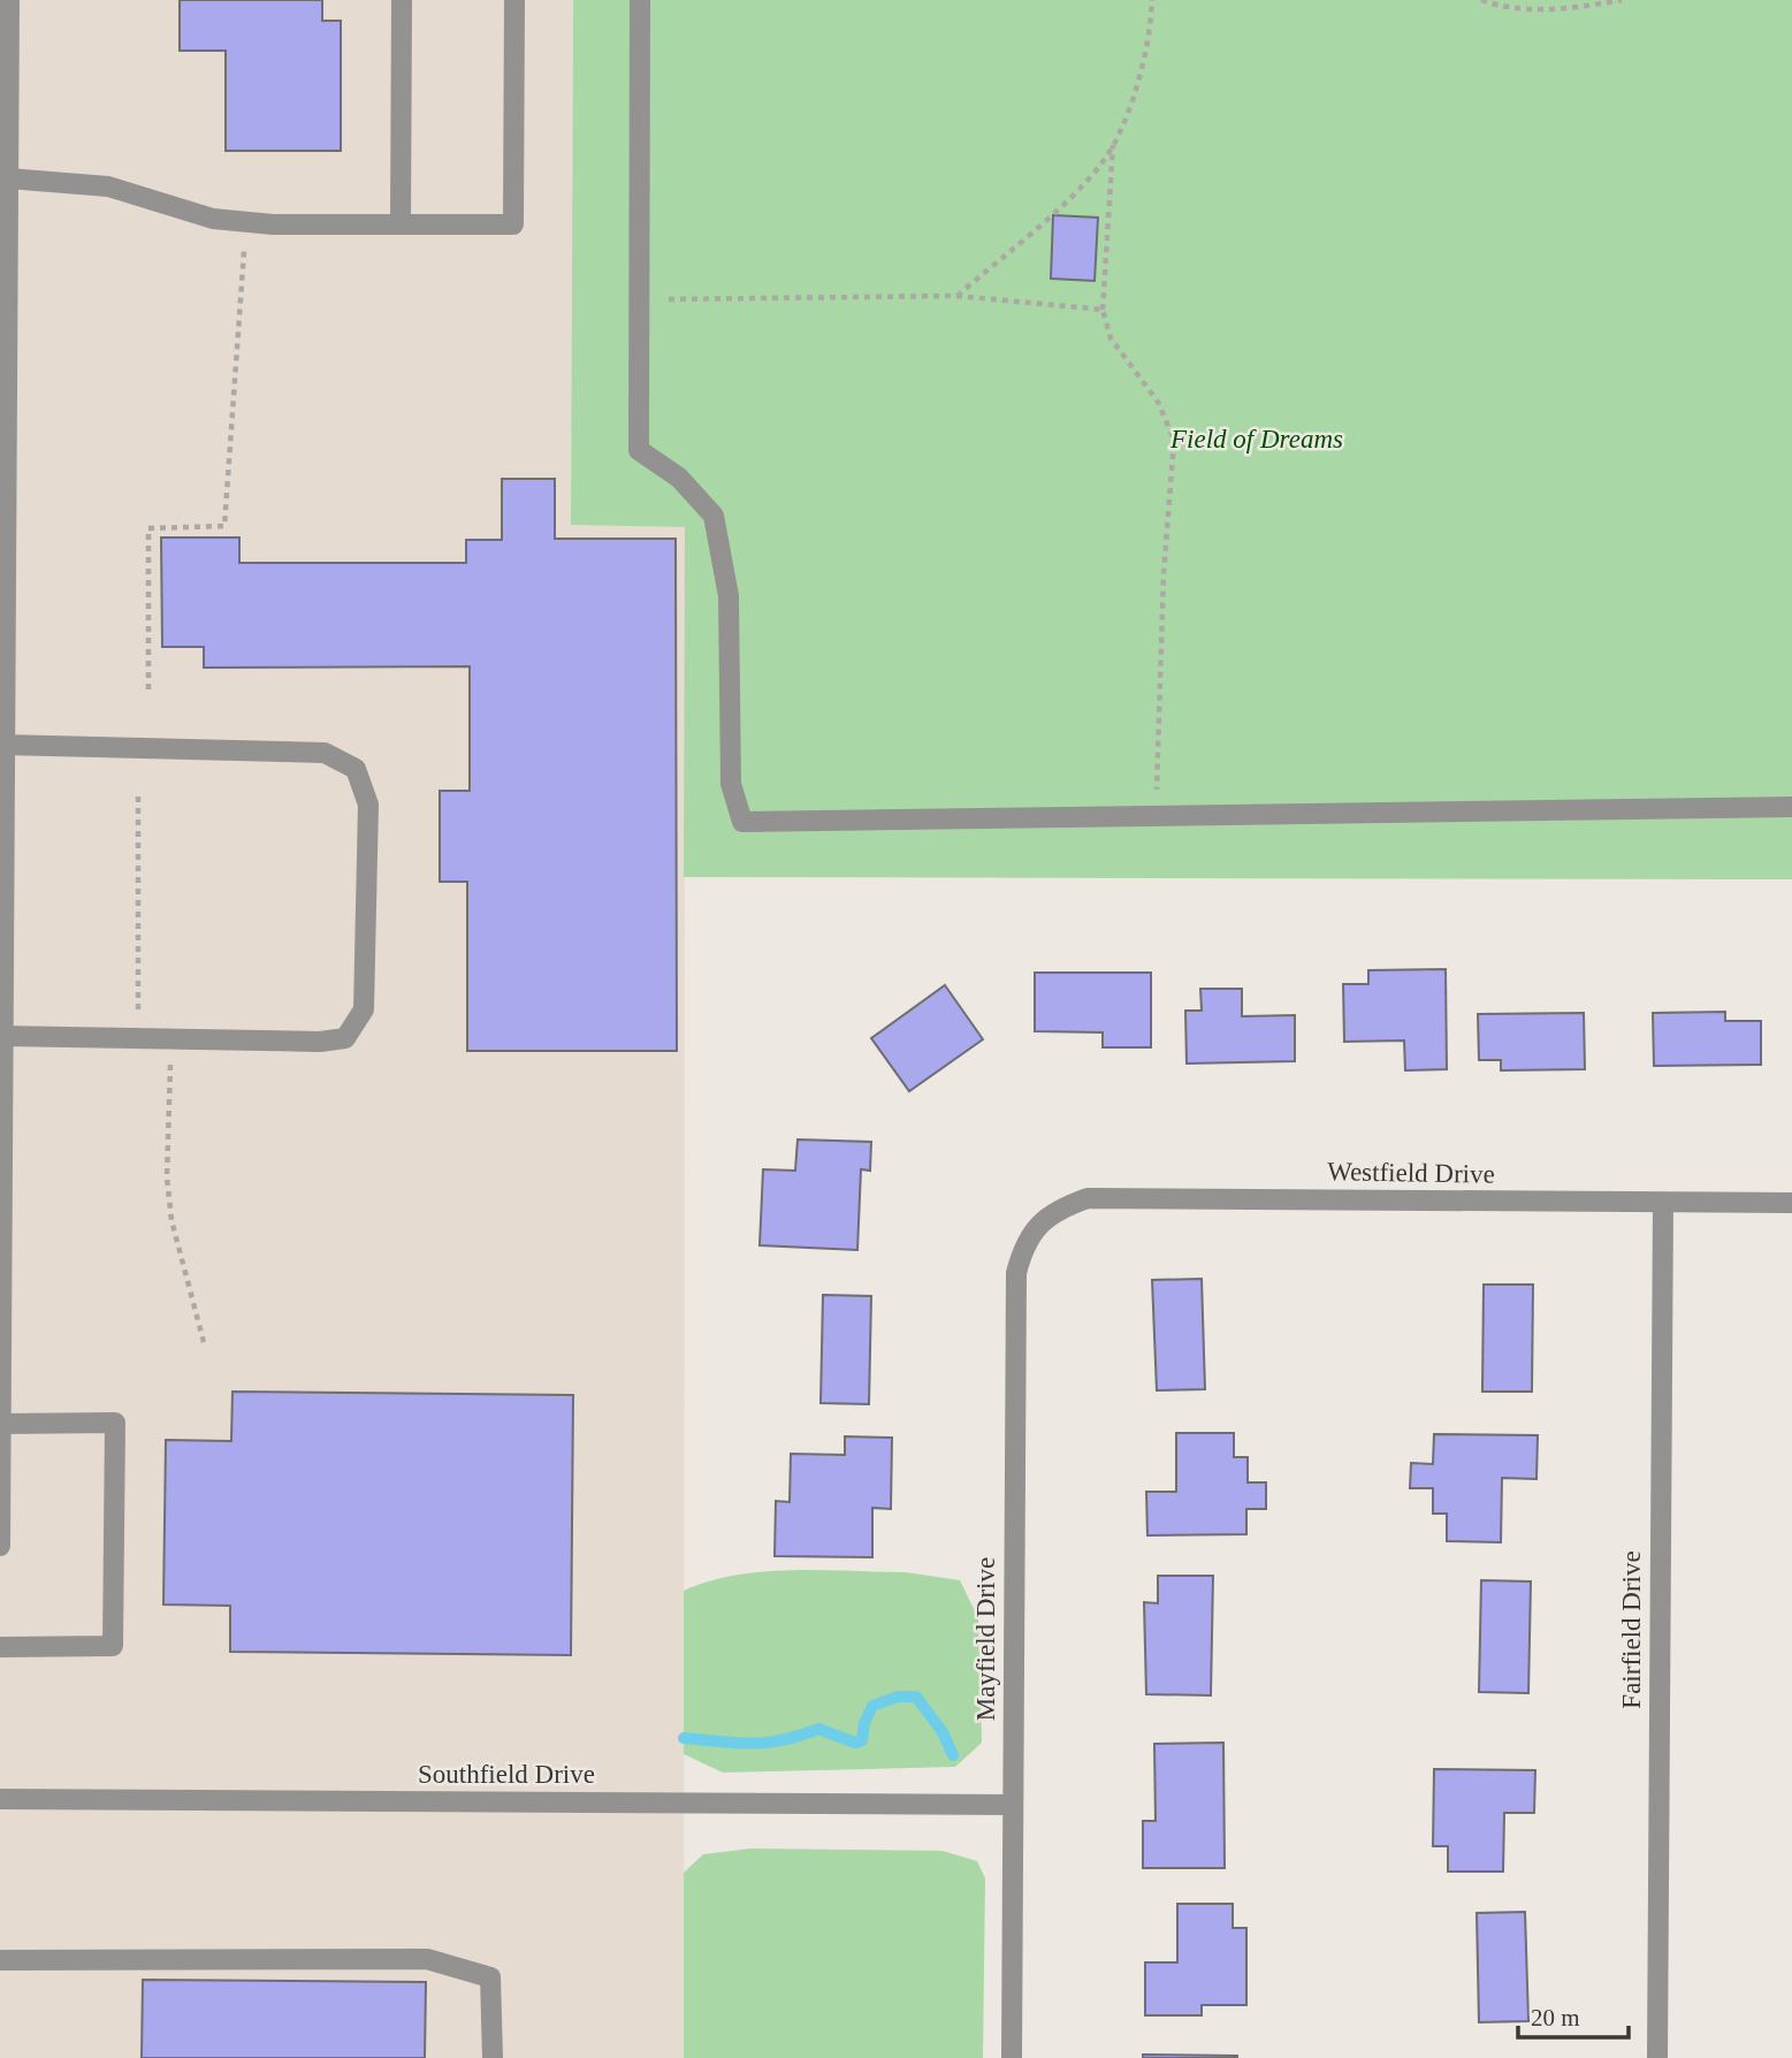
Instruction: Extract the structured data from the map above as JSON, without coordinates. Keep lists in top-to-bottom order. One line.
{"streets":{"street":["Westfield Drive","Fairfield Drive","Mayfield Drive","Southfield Drive"]},"crossings":[["Westfield Drive","Fairfield Drive"],["Westfield Drive","Mayfield Drive"],["Mayfield Drive","Southfield Drive"]],"parks":["Field of Dreams"],"scale_bar":"20 m"}
